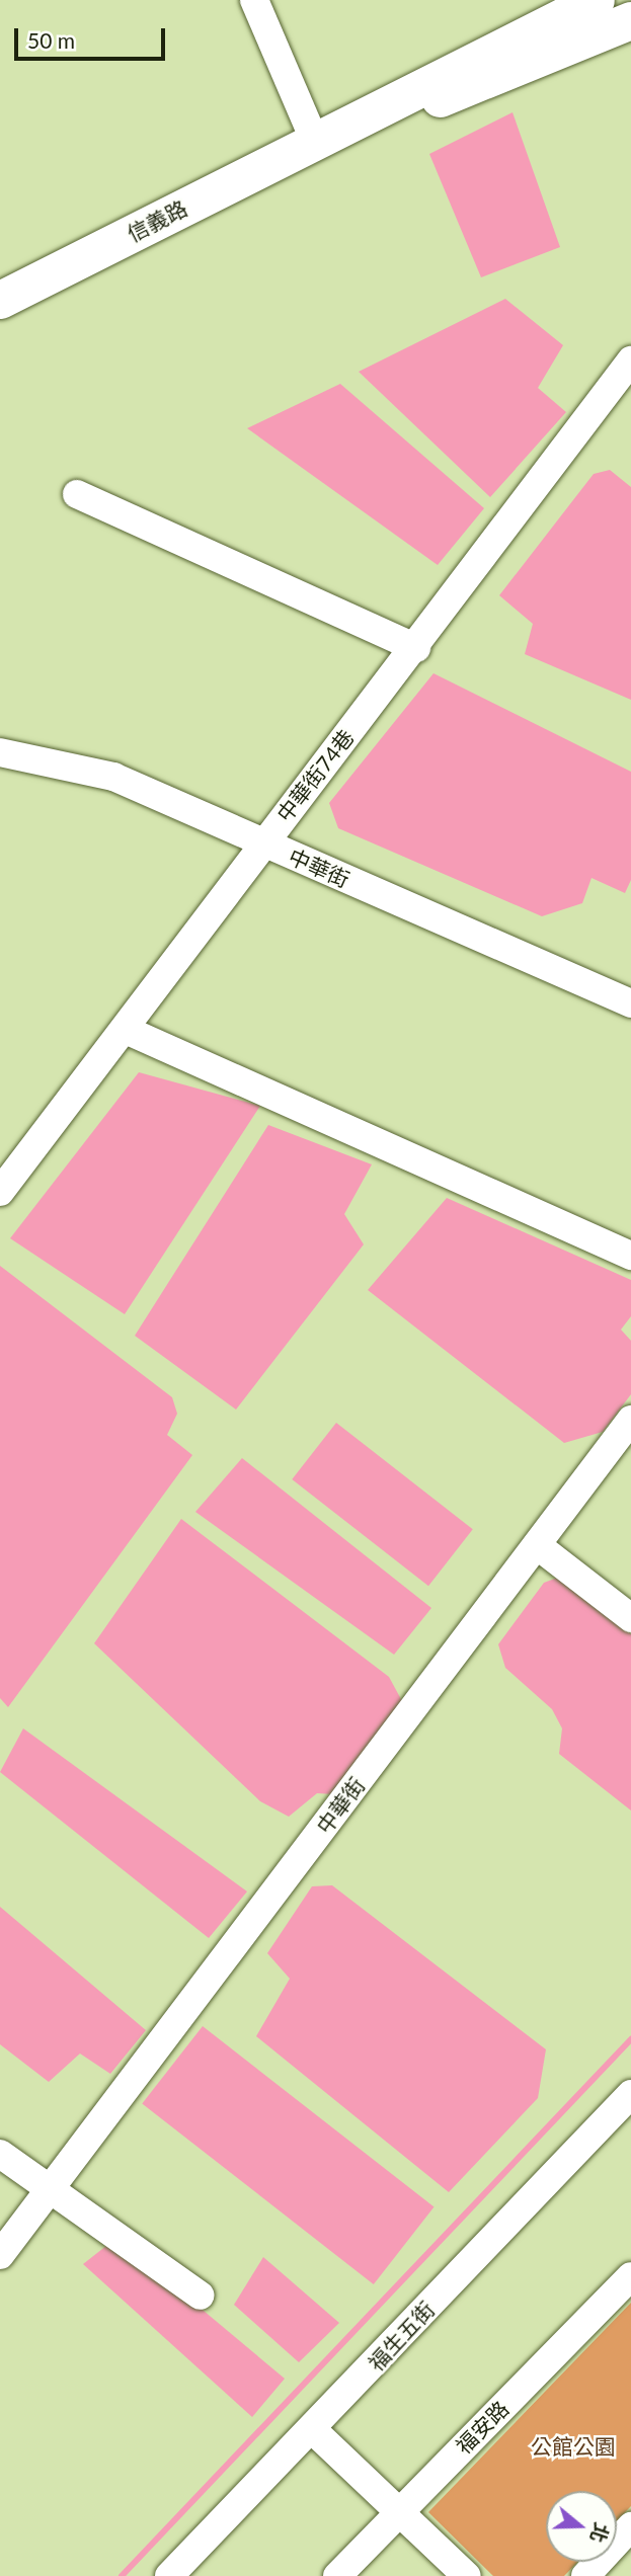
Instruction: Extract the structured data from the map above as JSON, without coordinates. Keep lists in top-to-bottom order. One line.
{"streets":{"main road":["信義路"],"street":["中華街74巷","中華街","福生五街","福安路"]},"crossings":[["中華街74巷","中華街"]],"parks":["公館公園"],"scale_bar":"50 m","north":"right"}
